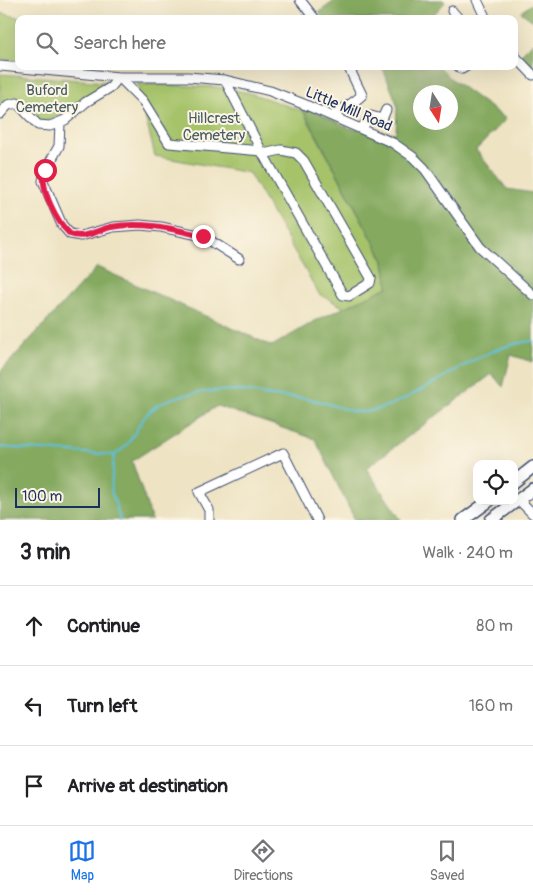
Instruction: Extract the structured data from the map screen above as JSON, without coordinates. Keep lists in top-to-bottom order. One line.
{"streets":{"street":["Little Mill Road"]},"parks":["Buford Cemetery","Hillcrest Cemetery"],"scale_bar":"100 m","north":"bottom","page":{"search":"Search here","scale":"100 m","heading":["3 min","Walk · 240 m"],"list":[["Continue","80 m"],["Turn left","160 m"],"Arrive at destination"],"nav":["Map","Directions","Saved"]}}
